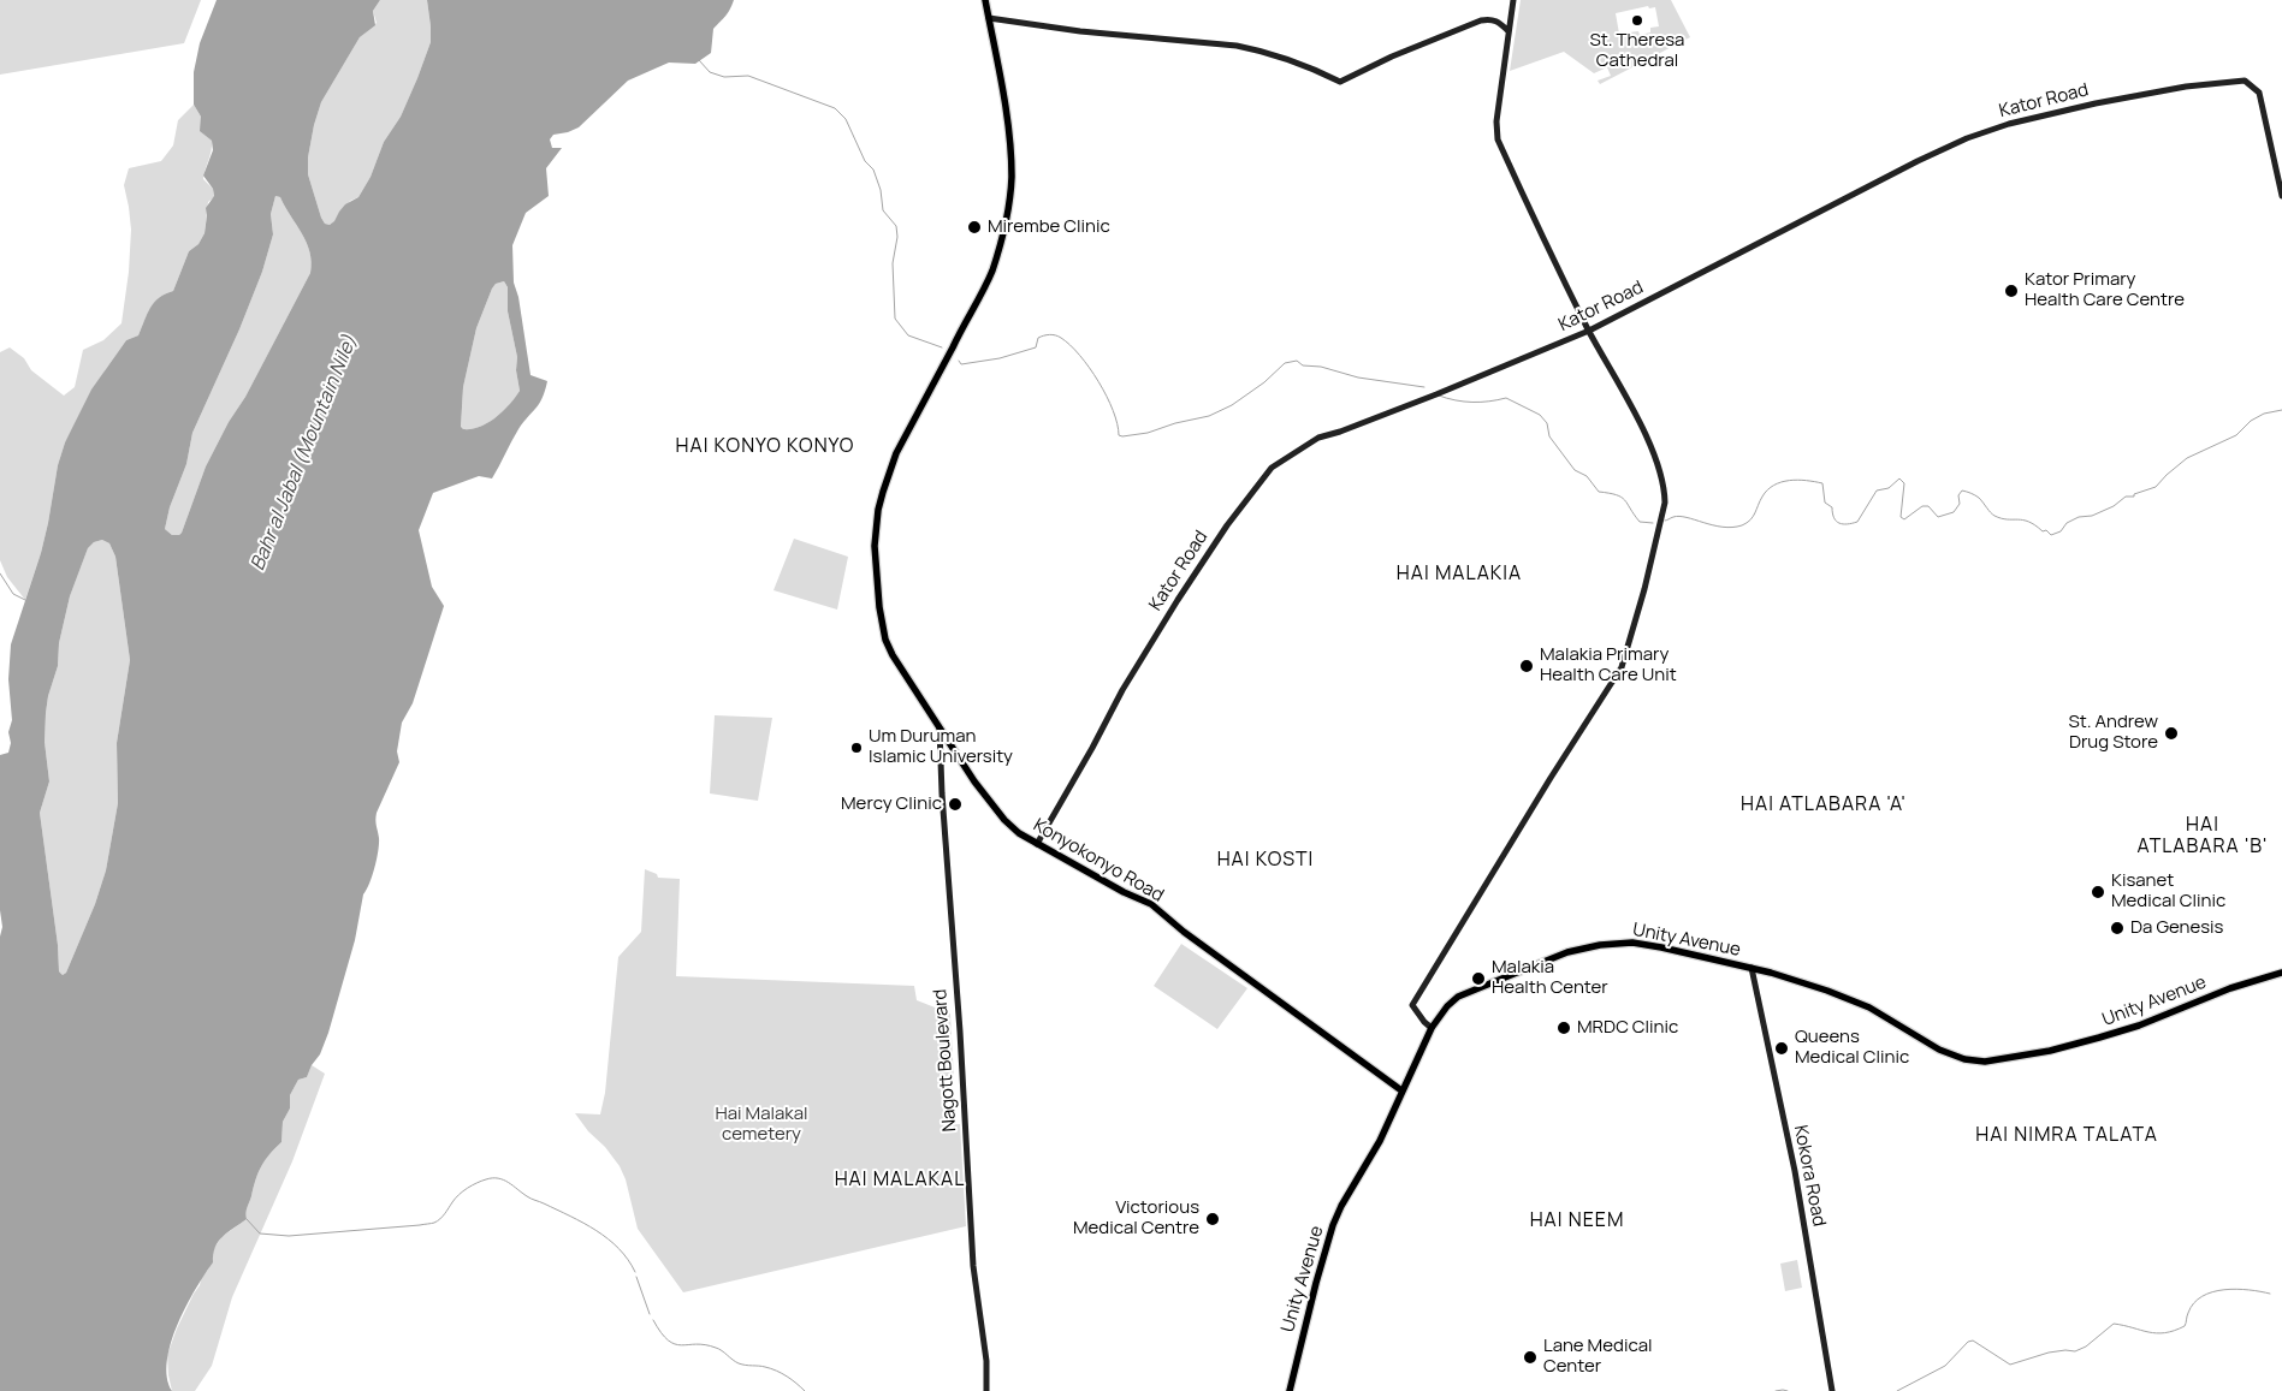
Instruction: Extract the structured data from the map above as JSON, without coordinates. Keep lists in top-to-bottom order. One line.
{"streets":{"main road":["Konyokonyo Road","Unity Avenue"],"street":["Kator Road","Nagott Boulevard","Kokora Road"]},"crossings":[["Kator Road","Konyokonyo Road"],["Konyokonyo Road","Unity Avenue"],["Konyokonyo Road","Nagott Boulevard"],["Unity Avenue","Kokora Road"]],"districts":["HAI KONYO KONYO","HAI MALAKIA","HAI ATLABARA 'A'","HAI ATLABARA 'B'","HAI KOSTI","HAI NIMRA TALATA","HAI MALAKAL","HAI NEEM"],"water":["Bahr al Jabal (Mountain Nile)"],"parks":["Hai Malakal cemetery"],"places":["St. Theresa Cathedral","Mirembe Clinic","Kator Primary Health Care Centre","Malakia Primary Health Care Unit","St. Andrew Drug Store","Um Duruman Islamic University","Mercy Clinic","Kisanet Medical Clinic","Da Genesis","Malakia Health Center","MRDC Clinic","Queens Medical Clinic","Victorious Medical Centre","Lane Medical Center"]}
